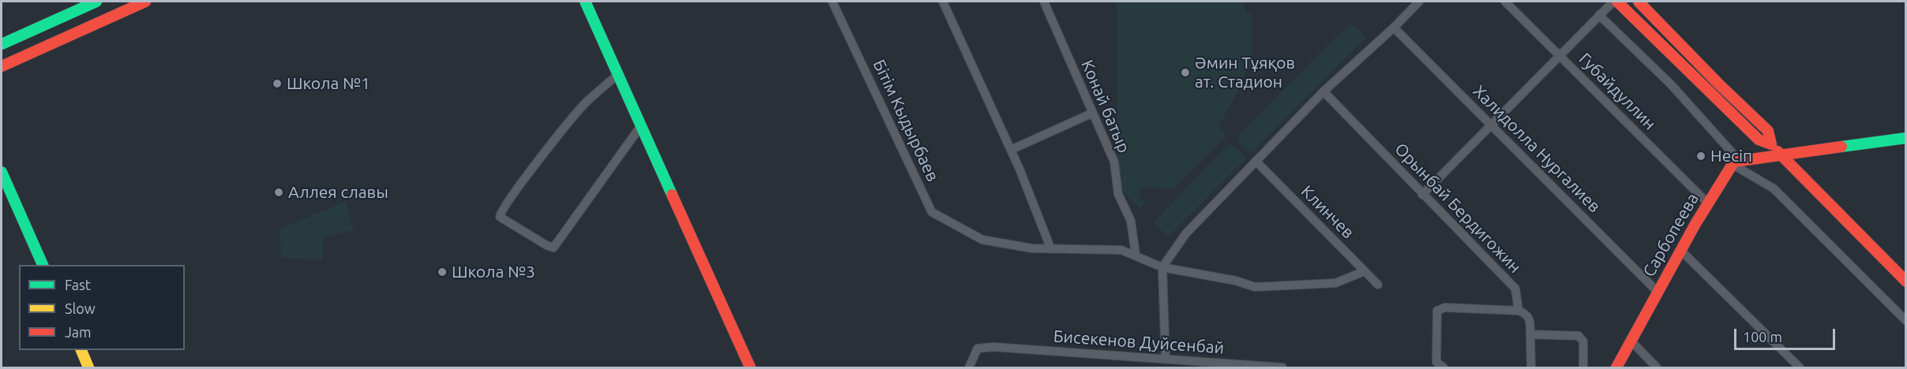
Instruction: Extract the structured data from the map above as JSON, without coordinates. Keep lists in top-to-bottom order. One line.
{"streets":{"street":["Губайдуллин","Конай батыр","Бiтiм Кыдырбаев","Халидолла Нургалиев","Орынбай Бердигожин","Клинчев","Сарбопеева","Бисекенов Дуйсенбай"]},"crossings":[["Губайдуллин","Сарбопеева"],["Конай батыр","Бiтiм Кыдырбаев"],["Бiтiм Кыдырбаев","Клинчев"],["Халидолла Нургалиев","Сарбопеева"]],"places":["Әмин Тұяқов ат. Стадион","Школа №1","Несіп","Аллея славы","Школа №3"],"legend":["Fast","Slow","Jam"],"scale_bar":"100 m"}
